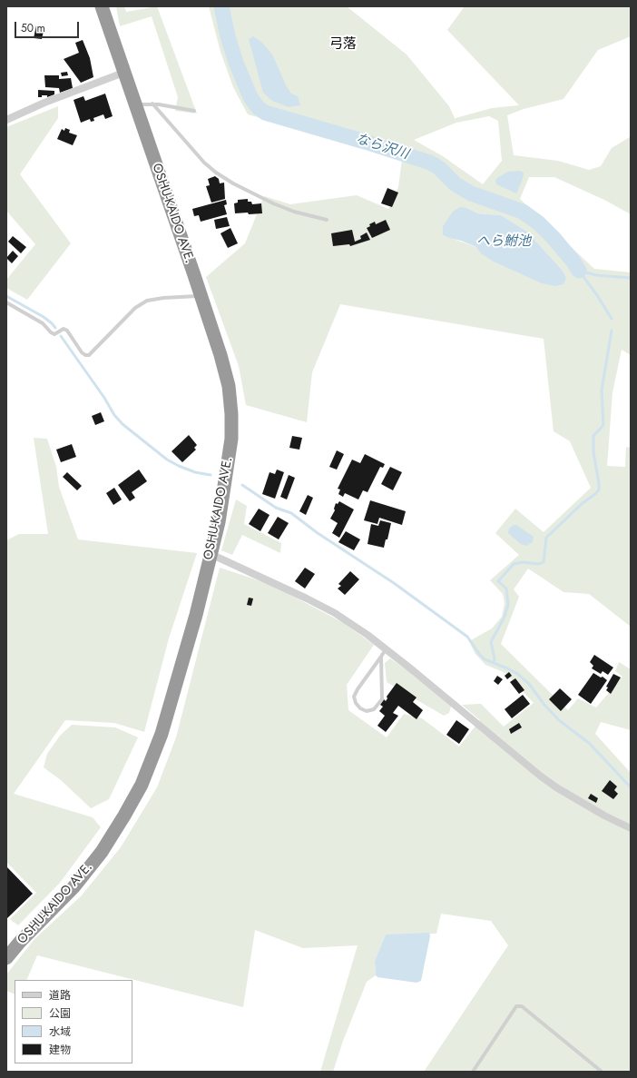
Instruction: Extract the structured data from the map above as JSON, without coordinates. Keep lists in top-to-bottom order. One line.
{"streets":{"highway":["OSHU-KAIDO AVE."]},"districts":["弓落"],"water":["なら沢川","へら鮒池"],"legend":["道路","公園","水域","建物"],"scale_bar":"50 m"}
